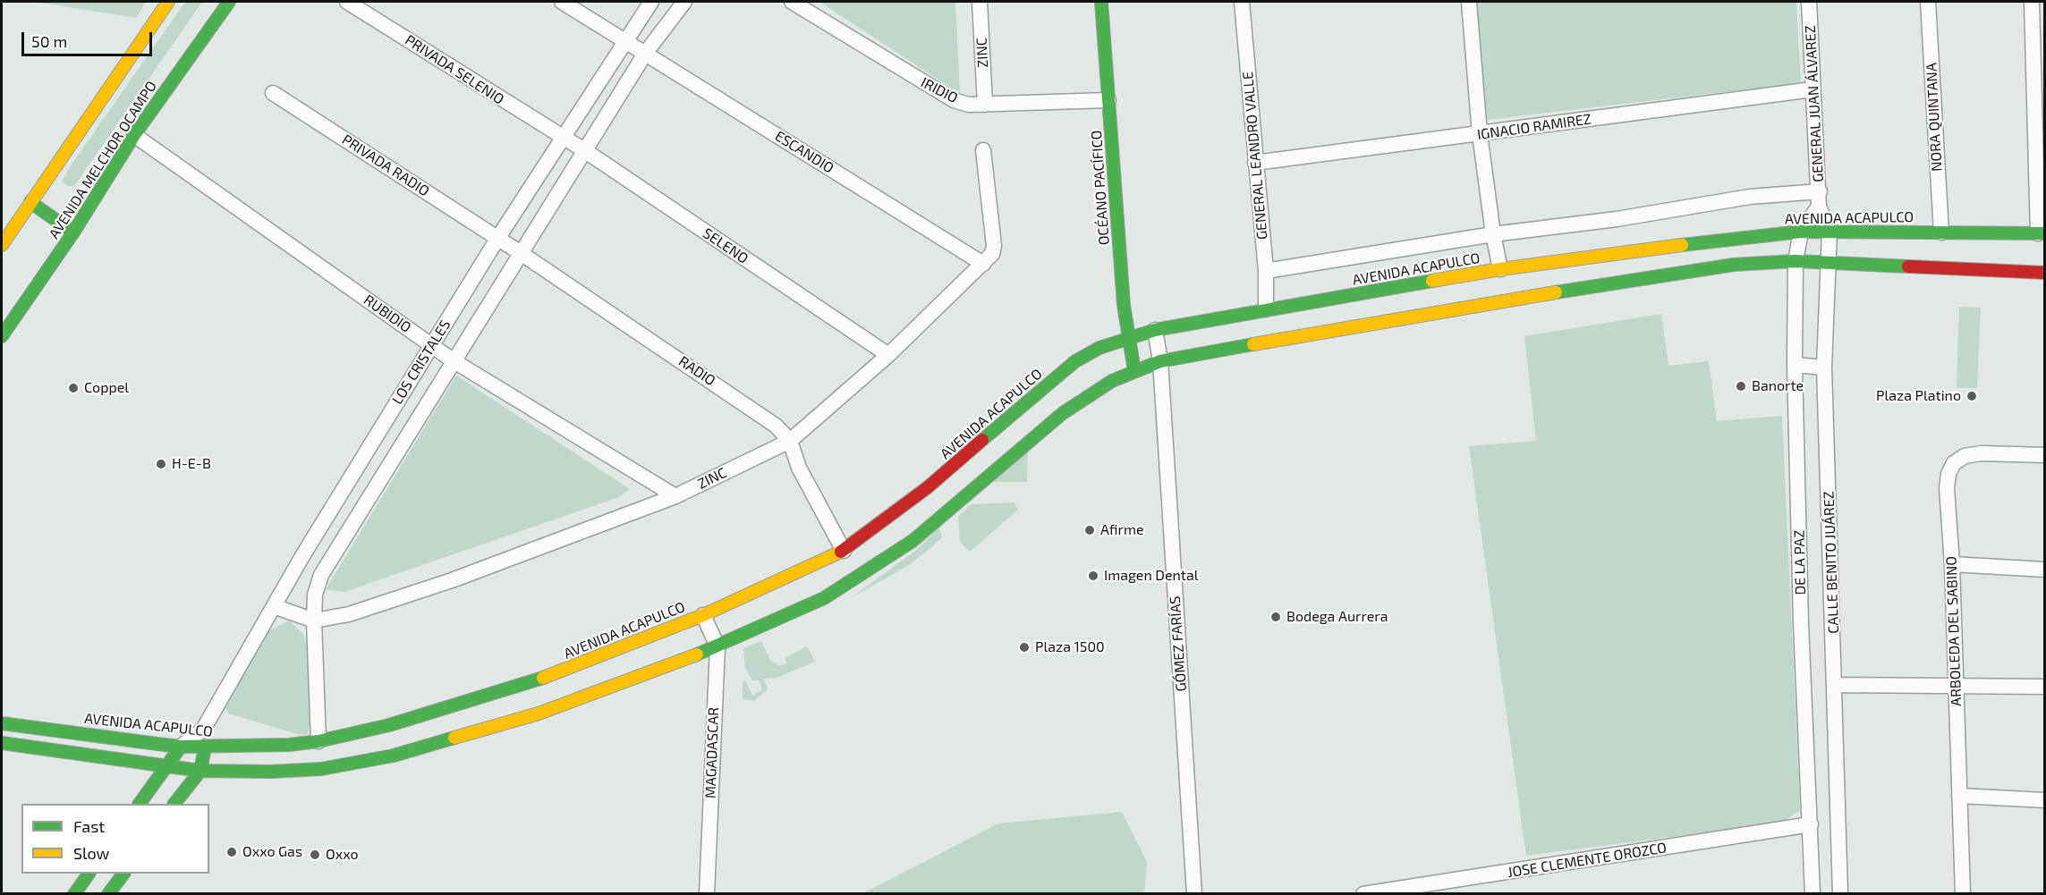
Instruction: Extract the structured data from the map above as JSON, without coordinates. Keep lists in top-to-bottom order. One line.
{"streets":{"main road":["AVENIDA MELCHOR OCAMPO","OCÉANO PACÍFICO","AVENIDA ACAPULCO"],"street":["ZINC","PRIVADA SELENIO","IRIDIO","GENERAL JUAN ÁLVAREZ","NORA QUINTANA","IGNACIO RAMIREZ","ESCANDIO","GENERAL LEANDRO VALLE","PRIVADA RADIO","SELENO","RUBIDIO","LOS CRISTALES","RADIO","DE LA PAZ","CALLE BENITO JUÁREZ","ARBOLEDA DEL SABINO","GÓMEZ FARÍAS","MAGADASCAR","JOSE CLEMENTE OROZCO"]},"crossings":[["ZINC","IRIDIO"],["ZINC","ESCANDIO"],["ZINC","SELENO"],["ZINC","RUBIDIO"],["ZINC","LOS CRISTALES"],["ZINC","RADIO"],["PRIVADA SELENIO","SELENO"],["PRIVADA SELENIO","LOS CRISTALES"],["IRIDIO","OCÉANO PACÍFICO"],["GENERAL JUAN ÁLVAREZ","IGNACIO RAMIREZ"],["GENERAL JUAN ÁLVAREZ","AVENIDA ACAPULCO"],["GENERAL JUAN ÁLVAREZ","CALLE BENITO JUÁREZ"],["NORA QUINTANA","AVENIDA ACAPULCO"],["IGNACIO RAMIREZ","GENERAL LEANDRO VALLE"],["ESCANDIO","LOS CRISTALES"],["GENERAL LEANDRO VALLE","AVENIDA ACAPULCO"],["AVENIDA MELCHOR OCAMPO","RUBIDIO"],["PRIVADA RADIO","LOS CRISTALES"],["PRIVADA RADIO","RADIO"],["OCÉANO PACÍFICO","AVENIDA ACAPULCO"],["AVENIDA ACAPULCO","LOS CRISTALES"],["AVENIDA ACAPULCO","RADIO"],["AVENIDA ACAPULCO","DE LA PAZ"],["AVENIDA ACAPULCO","CALLE BENITO JUÁREZ"],["AVENIDA ACAPULCO","GÓMEZ FARÍAS"],["AVENIDA ACAPULCO","MAGADASCAR"],["SELENO","LOS CRISTALES"],["RUBIDIO","LOS CRISTALES"],["LOS CRISTALES","RADIO"],["DE LA PAZ","JOSE CLEMENTE OROZCO"]],"places":["Banorte","Coppel","Plaza Platino","H-E-B","Afirme","Imagen Dental","Bodega Aurrera","Plaza 1500","Oxxo Gas","Oxxo"],"legend":["Fast","Slow"],"scale_bar":"50 m"}
